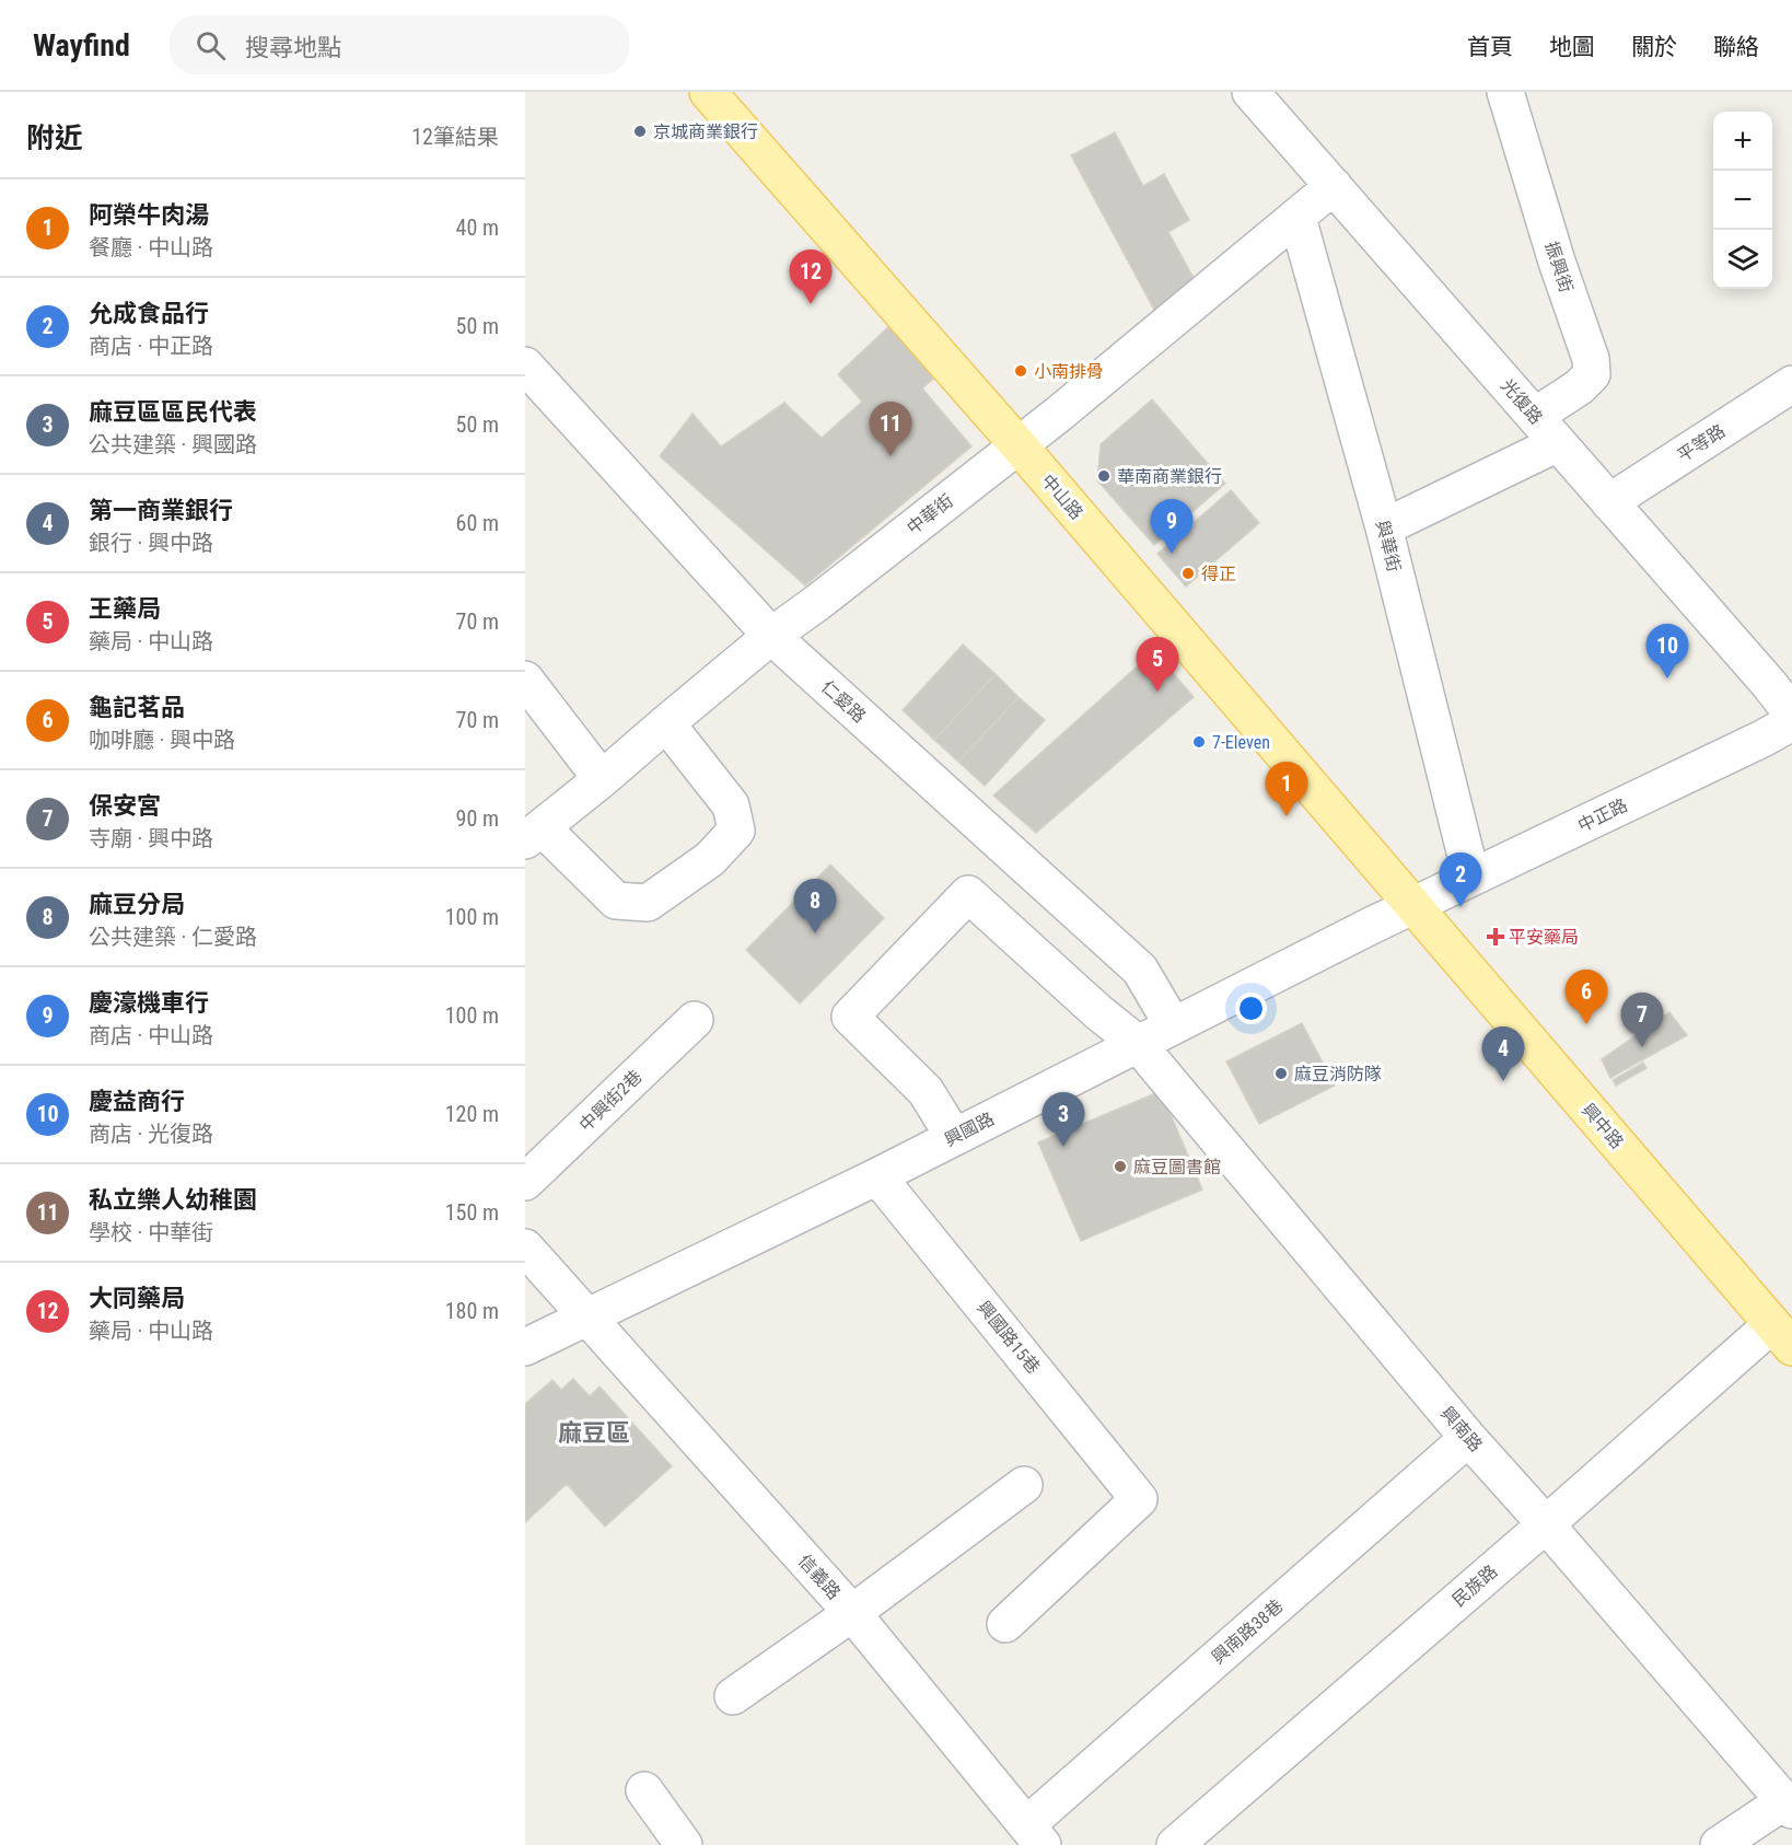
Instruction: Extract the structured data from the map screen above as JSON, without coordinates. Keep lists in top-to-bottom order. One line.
{"streets":{"main road":["中山路","興中路"],"street":["振興街","光復路","平等路","中華街","與華街","仁愛路","中正路","中興街2巷","興國路","興國路15巷","興南路","信義路","民族路","興南路38巷"]},"crossings":[["振興街","光復路"],["光復路","平等路"],["光復路","中華街"],["中山路","中華街"],["中山路","中正路"],["中山路","興中路"],["中山路","興國路"],["中華街","與華街"],["中華街","仁愛路"],["與華街","中正路"],["仁愛路","興國路"],["中正路","興中路"],["中正路","興國路"],["興中路","興國路"],["興中路","民族路"],["興國路","興國路15巷"],["興國路","興南路"],["興國路","信義路"],["興南路","民族路"],["興南路","興南路38巷"],["信義路","興南路38巷"]],"districts":["麻豆區"],"places":{"other":["京城商業銀行","小南排骨","華南商業銀行","得正","7-Eleven","麻豆消防隊","麻豆圖書館"],"health":["平安藥局"]},"page":{"header":"Wayfind","search":"搜尋地點","nav":["首頁","地圖","關於","聯絡"],"heading":["附近","12筆結果"],"map_buttons":["+","−"],"list":[{"mark":"1","name":"阿榮牛肉湯","note":"餐廳 · 中山路","value":"40 m"},{"mark":"2","name":"允成食品行","note":"商店 · 中正路","value":"50 m"},{"mark":"3","name":"麻豆區區民代表","note":"公共建築 · 興國路","value":"50 m"},{"mark":"4","name":"第一商業銀行","note":"銀行 · 興中路","value":"60 m"},{"mark":"5","name":"王藥局","note":"藥局 · 中山路","value":"70 m"},{"mark":"6","name":"龜記茗品","note":"咖啡廳 · 興中路","value":"70 m"},{"mark":"7","name":"保安宮","note":"寺廟 · 興中路","value":"90 m"},{"mark":"8","name":"麻豆分局","note":"公共建築 · 仁愛路","value":"100 m"},{"mark":"9","name":"慶濠機車行","note":"商店 · 中山路","value":"100 m"},{"mark":"10","name":"慶益商行","note":"商店 · 光復路","value":"120 m"},{"mark":"11","name":"私立樂人幼稚園","note":"學校 · 中華街","value":"150 m"},{"mark":"12","name":"大同藥局","note":"藥局 · 中山路","value":"180 m"}],"pins":["12","11","9","10","5","1","2","8","6","7","4","3"]}}
